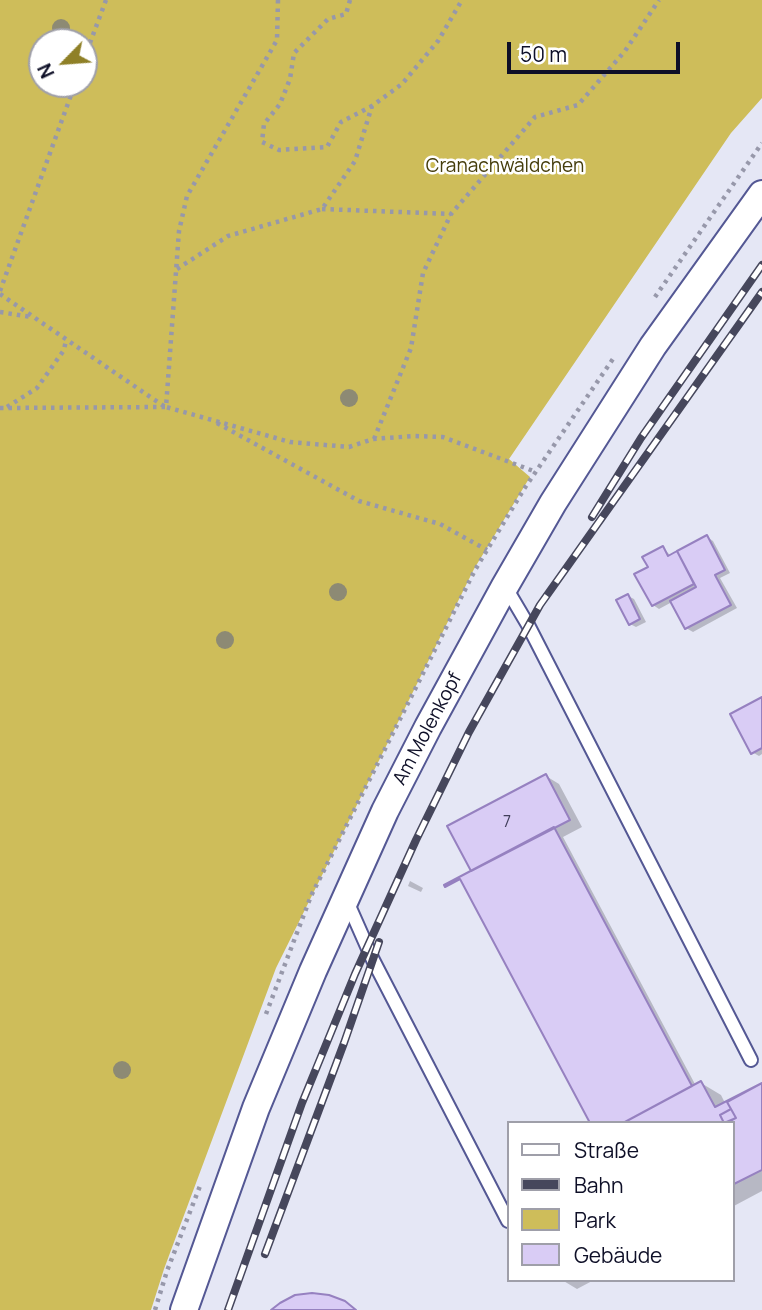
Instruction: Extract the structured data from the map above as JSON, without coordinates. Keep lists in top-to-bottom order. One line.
{"streets":{"street":["Am Molenkopf"]},"parks":["Cranachwäldchen"],"house_numbers":["7"],"legend":["Straße","Bahn","Park","Gebäude"],"scale_bar":"50 m","north":"bottom left"}
